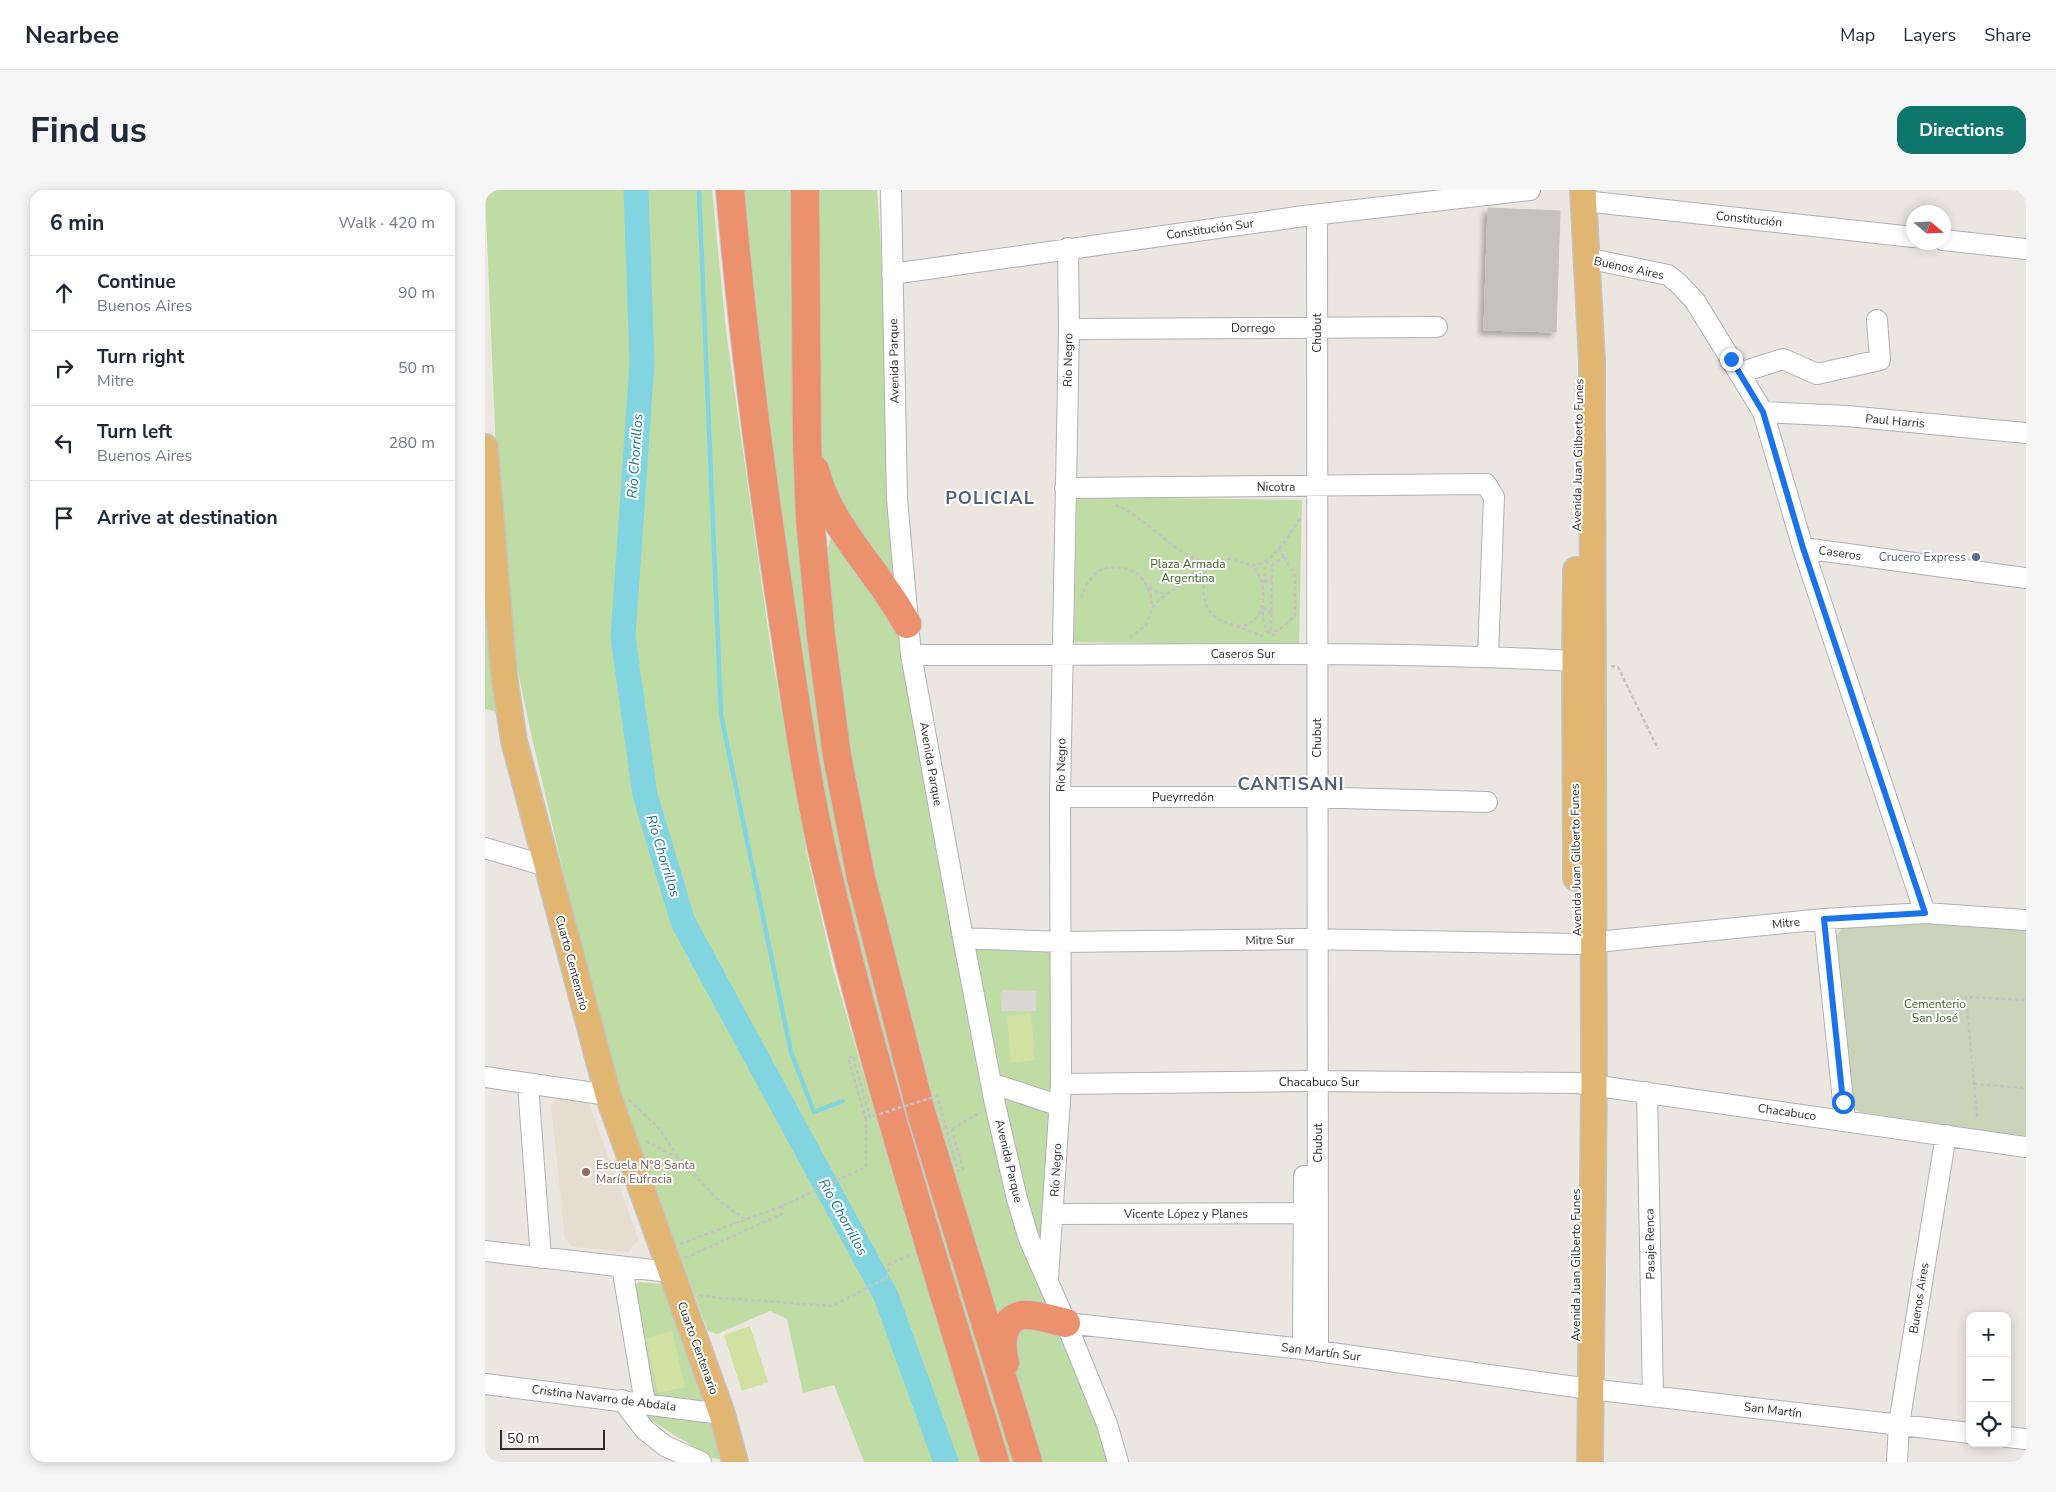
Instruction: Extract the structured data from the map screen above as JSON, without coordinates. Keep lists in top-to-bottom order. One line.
{"streets":{"main road":["Avenida Juan Gilberto Funes","Cuarto Centenario"],"street":["Constitución","Constitución Sur","Buenos Aires","Dorrego","Chubut","Río Negro","Avenida Parque","Paul Harris","Nicotra","Caseros","Caseros Sur","Pueyrredón","Mitre","Mitre Sur","Chacabuco Sur","Chacabuco","Vicente López y Planes","Pasaje Renca","San Martín Sur","Cristina Navarro de Abdala","San Martín"]},"crossings":[["Constitución","Avenida Juan Gilberto Funes"],["Constitución Sur","Chubut"],["Constitución Sur","Río Negro"],["Constitución Sur","Avenida Parque"],["Buenos Aires","Paul Harris"],["Buenos Aires","Avenida Juan Gilberto Funes"],["Buenos Aires","Caseros"],["Buenos Aires","Mitre"],["Buenos Aires","Chacabuco"],["Buenos Aires","San Martín"],["Dorrego","Chubut"],["Dorrego","Río Negro"],["Chubut","Nicotra"],["Chubut","Caseros Sur"],["Chubut","Pueyrredón"],["Chubut","Mitre Sur"],["Chubut","Chacabuco Sur"],["Chubut","Vicente López y Planes"],["Chubut","San Martín Sur"],["Río Negro","Avenida Parque"],["Río Negro","Nicotra"],["Río Negro","Caseros Sur"],["Río Negro","Pueyrredón"],["Río Negro","Mitre Sur"],["Río Negro","Chacabuco Sur"],["Río Negro","Vicente López y Planes"],["Avenida Parque","Caseros Sur"],["Avenida Parque","Mitre Sur"],["Avenida Parque","San Martín Sur"],["Avenida Juan Gilberto Funes","Caseros Sur"],["Avenida Juan Gilberto Funes","Mitre"],["Avenida Juan Gilberto Funes","Mitre Sur"],["Avenida Juan Gilberto Funes","Chacabuco Sur"],["Avenida Juan Gilberto Funes","Chacabuco"],["Avenida Juan Gilberto Funes","San Martín Sur"],["Avenida Juan Gilberto Funes","San Martín"],["Nicotra","Caseros Sur"],["Mitre","Mitre Sur"],["Cuarto Centenario","Cristina Navarro de Abdala"],["Chacabuco Sur","Chacabuco"],["Chacabuco","Pasaje Renca"],["Pasaje Renca","San Martín"],["San Martín Sur","San Martín"]],"districts":["POLICIAL","CANTISANI"],"water":["Río Chorrillos"],"parks":["Plaza Armada Argentina","Cementerio San José"],"places":["Crucero Express","Escuela N°8 Santa María Eufracia"],"scale_bar":"50 m","north":"right","page":{"header":"Nearbee","nav":["Map","Layers","Share"],"buttons":"Directions","title":"Find us","heading":["6 min","Walk · 420 m"],"list":[["Continue","Buenos Aires","90 m"],["Turn right","Mitre","50 m"],["Turn left","Buenos Aires","280 m"],"Arrive at destination"],"map_buttons":["+","−"],"scale":"50 m"}}
